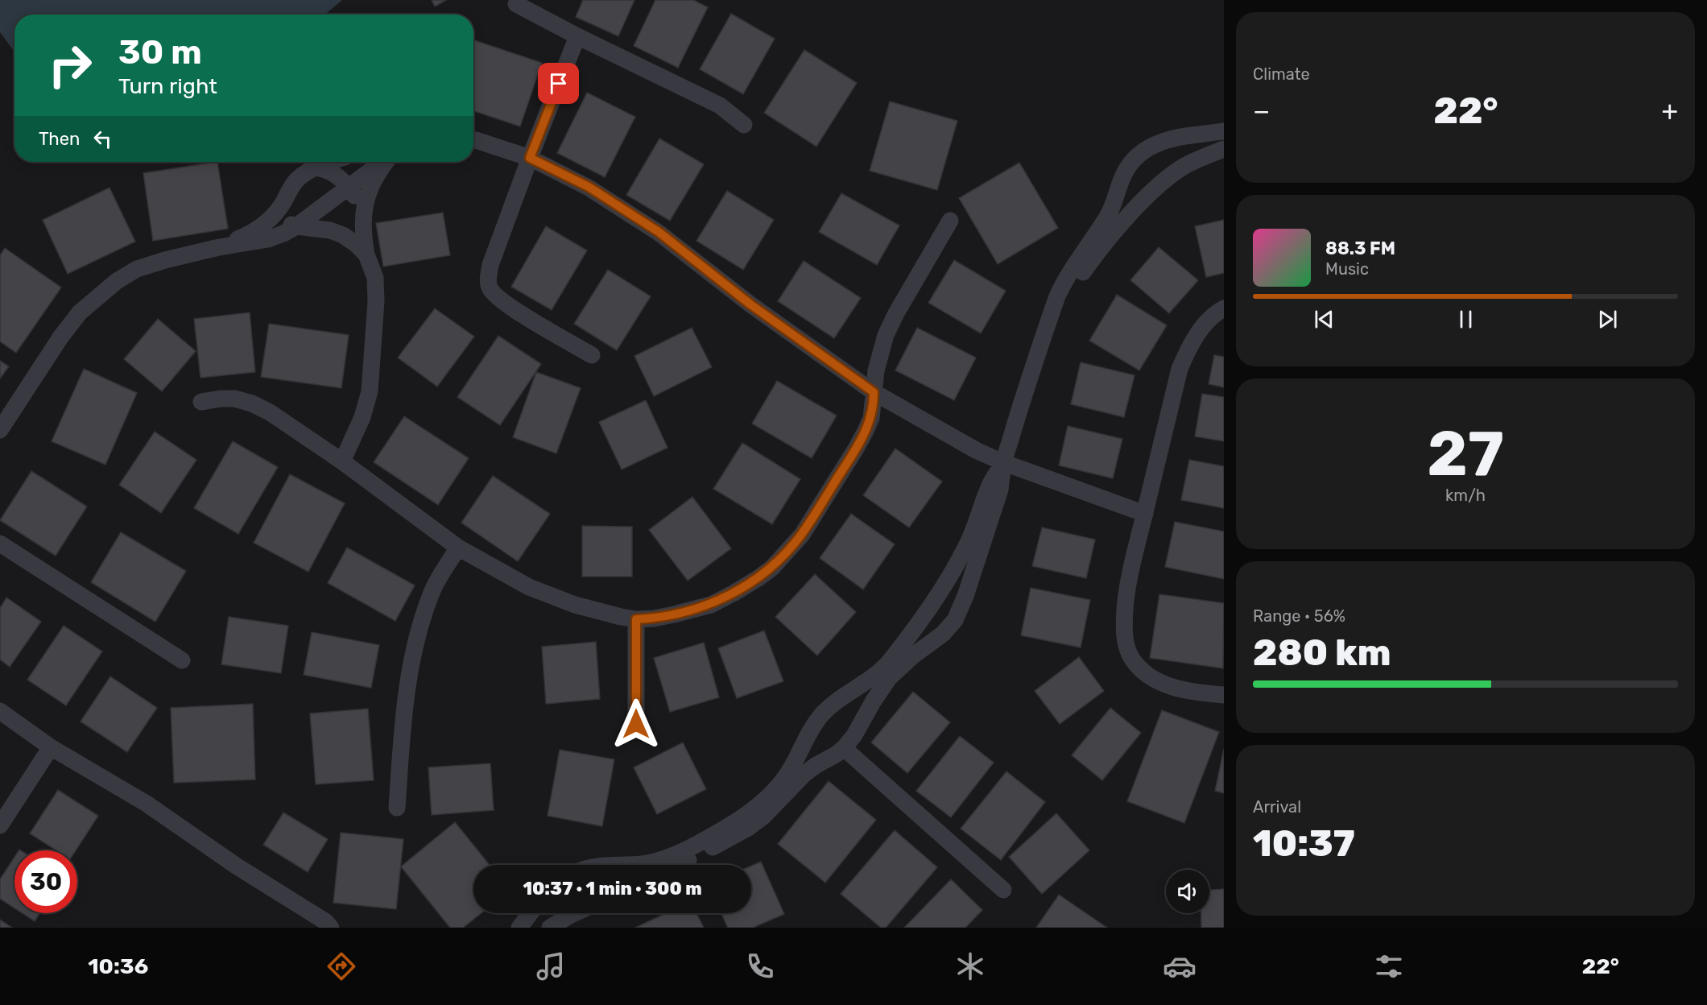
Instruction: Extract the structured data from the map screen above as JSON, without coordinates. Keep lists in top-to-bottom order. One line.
{"page":{"tile":["Climate",["27","km/h"],["Range · 56%","280 km"],["Arrival","10:37"]],"turn":["30 m","Turn right"],"heat":["−","22°","+"],"then":"Then","song":["88.3 FM","Music"],"limit":"30","trip":"10:37 · 1 min · 300 m","tabs":["10:36","22°"]}}
